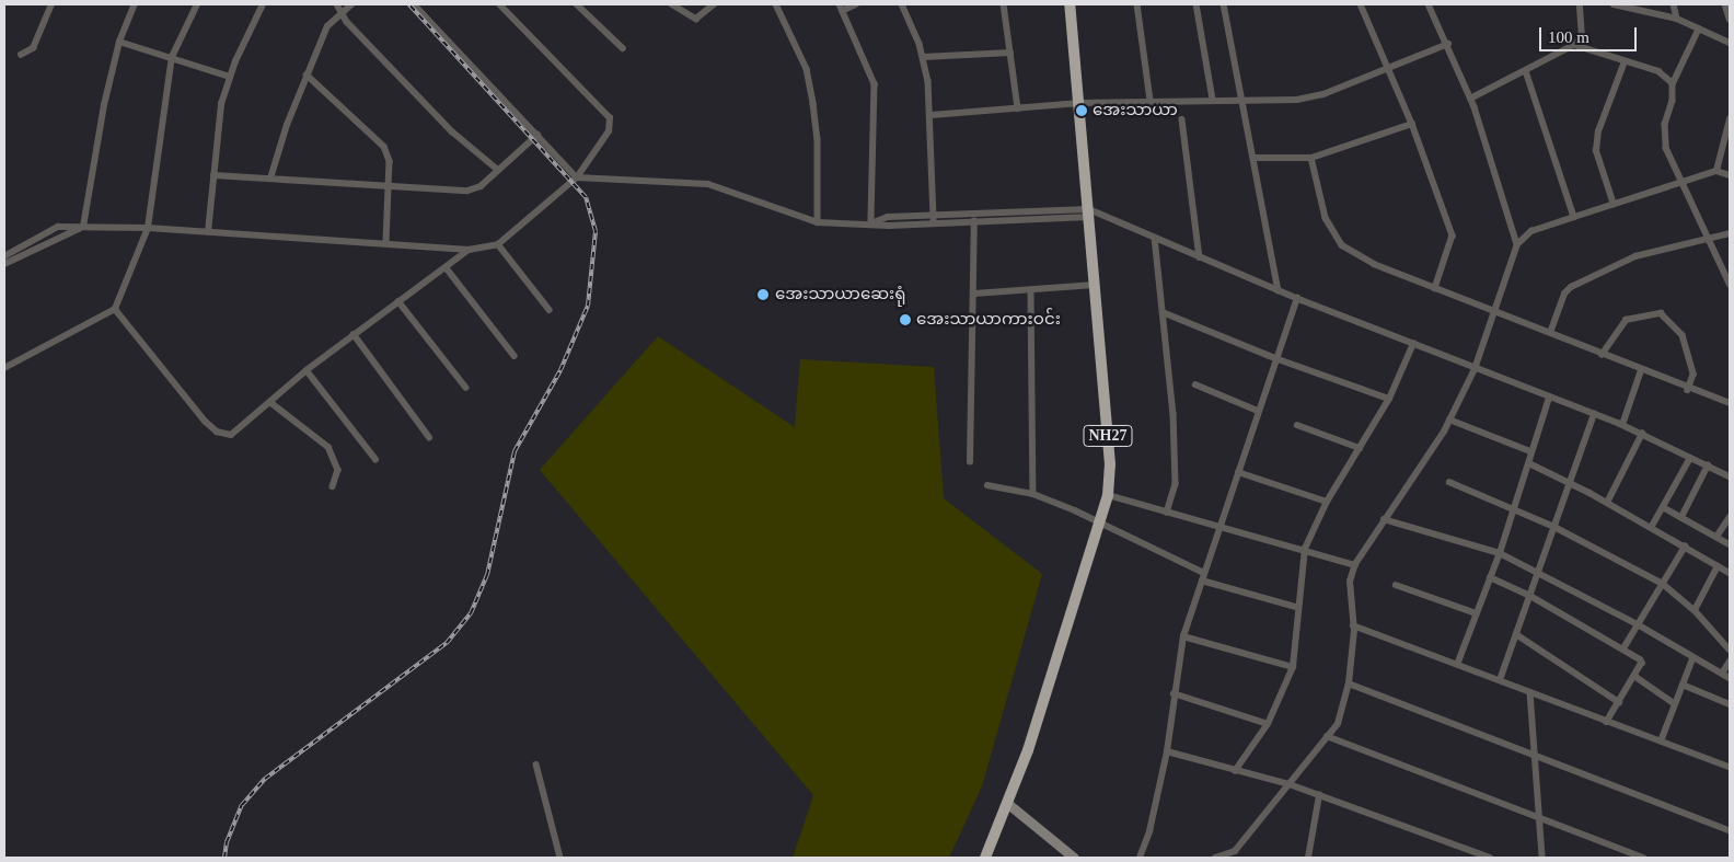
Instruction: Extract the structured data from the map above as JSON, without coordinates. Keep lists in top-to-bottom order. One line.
{"streets":{"highway":["NH27"]},"places":["အေးသာယာ","အေးသာယာဆေးရုံ","အေးသာယာကားဝင်း"],"scale_bar":"100 m"}
